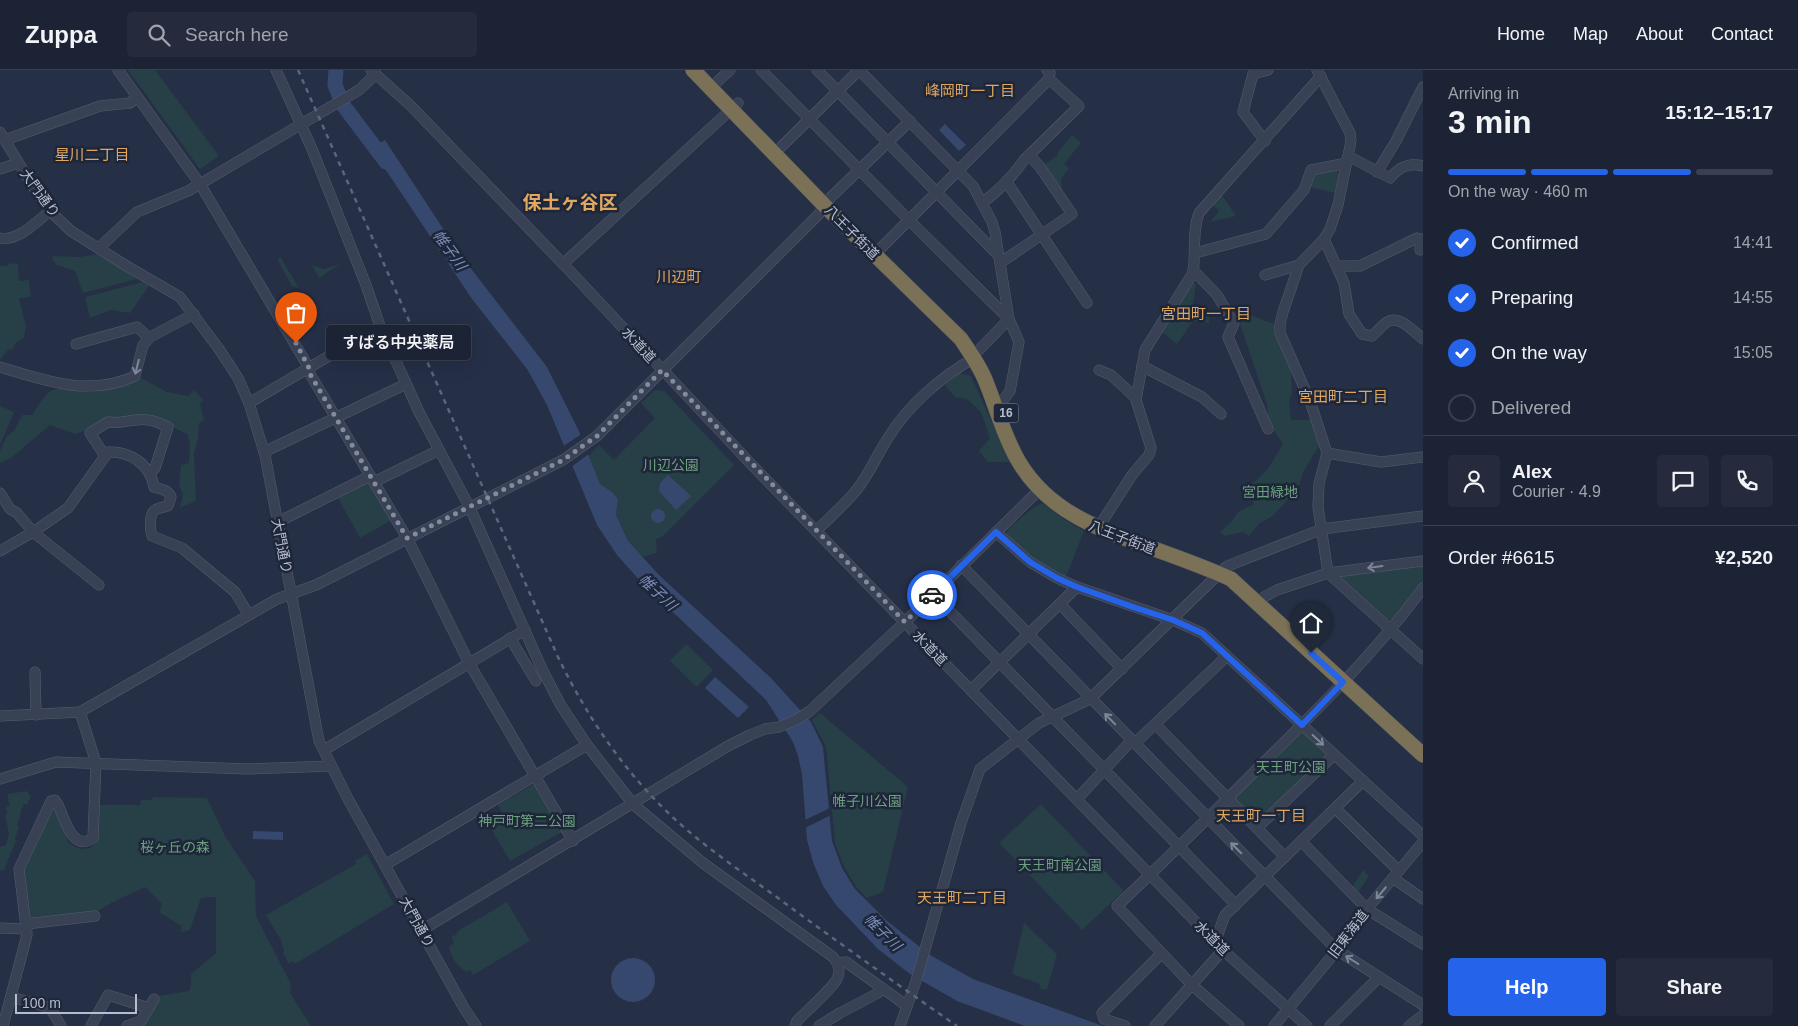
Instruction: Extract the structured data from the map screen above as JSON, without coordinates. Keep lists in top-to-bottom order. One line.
{"streets":{"highway":["八王子街道","16"],"street":["大門通り","水道道","旧東海道"]},"crossings":[["水道道","旧東海道"]],"districts":["峰岡町一丁目","星川二丁目","保土ヶ谷区","川辺町","宮田町一丁目","宮田町二丁目","天王町一丁目","天王町二丁目"],"water":["帷子川"],"parks":["川辺公園","宮田緑地","天王町公園","帷子川公園","神戸町第二公園","桜ヶ丘の森","天王町南公園"],"places":["すばる中央薬局"],"scale_bar":"100 m","page":{"header":"Zuppa","search":"Search here","nav":["Home","Map","About","Contact"],"heading":["3 min","Arriving in","15:12–15:17"],"panel":["Alex","Courier · 4.9","Order #6615","¥2,520"],"bar":"On the way · 460 m","list":[["Confirmed","14:41"],["Preparing","14:55"],["On the way","15:05"],"Delivered"],"bubble":"すばる中央薬局","buttons":["Help","Share"],"scale":"100 m"}}
